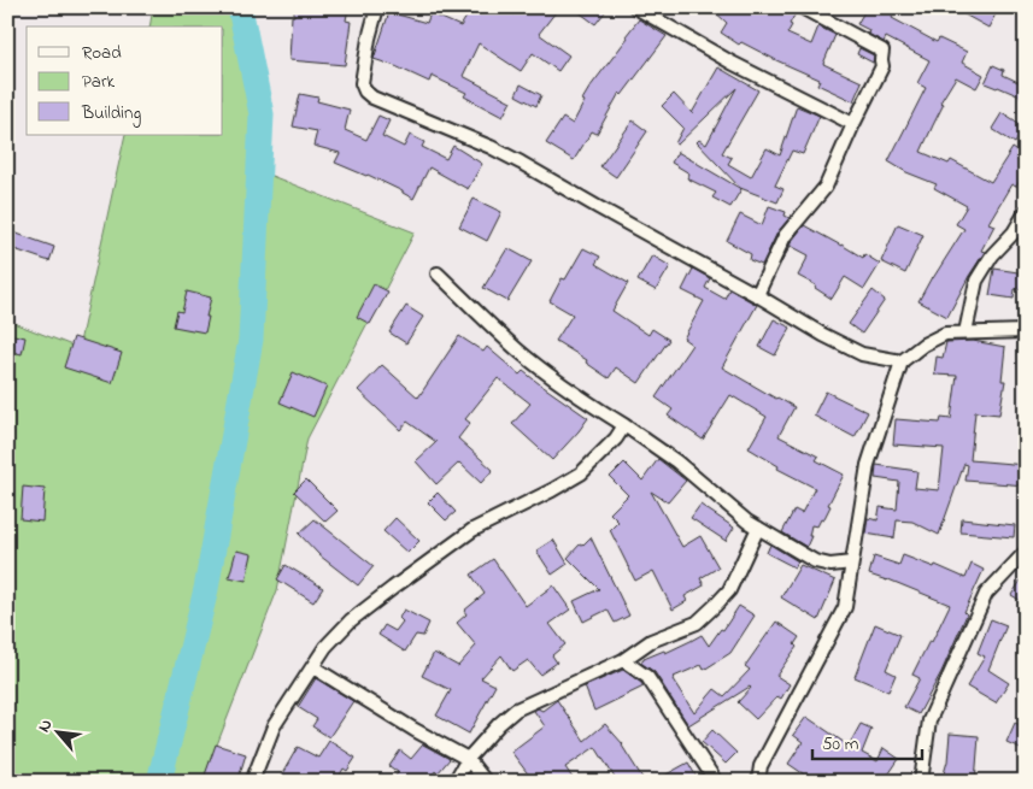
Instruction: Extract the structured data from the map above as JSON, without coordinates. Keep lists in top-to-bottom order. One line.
{"legend":["Road","Park","Building"],"scale_bar":"50 m","north":"top left"}
